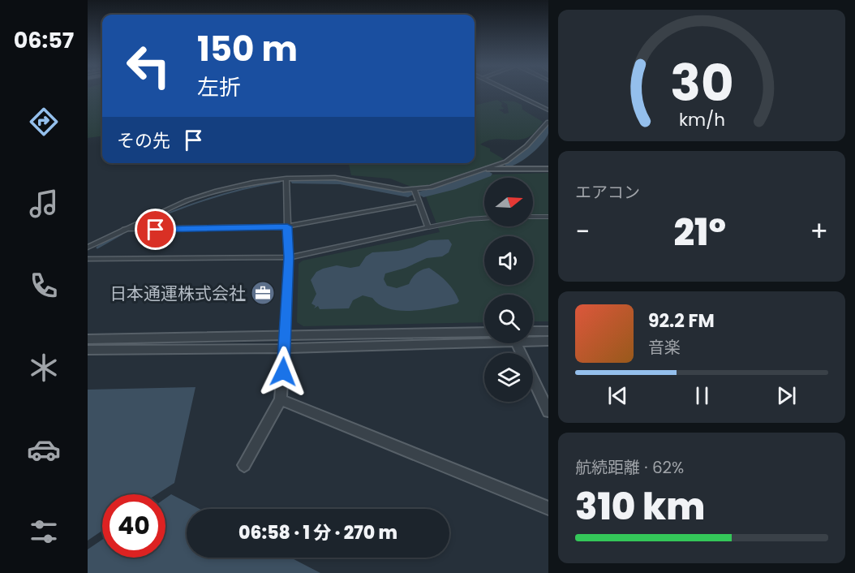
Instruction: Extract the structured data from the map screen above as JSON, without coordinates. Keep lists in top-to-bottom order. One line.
{"places":{"office":["日本通運株式会社"]},"north":"right","page":{"tabs":"06:57","turn":["150 m","左折"],"then":"その先","tile":["エアコン",["航続距離 · 62%","310 km"]],"heat":["−","21°","+"],"song":["92.2 FM","音楽"],"limit":"40","trip":"06:58 · 1 分 · 270 m","gauge":["30","km/h"]}}
